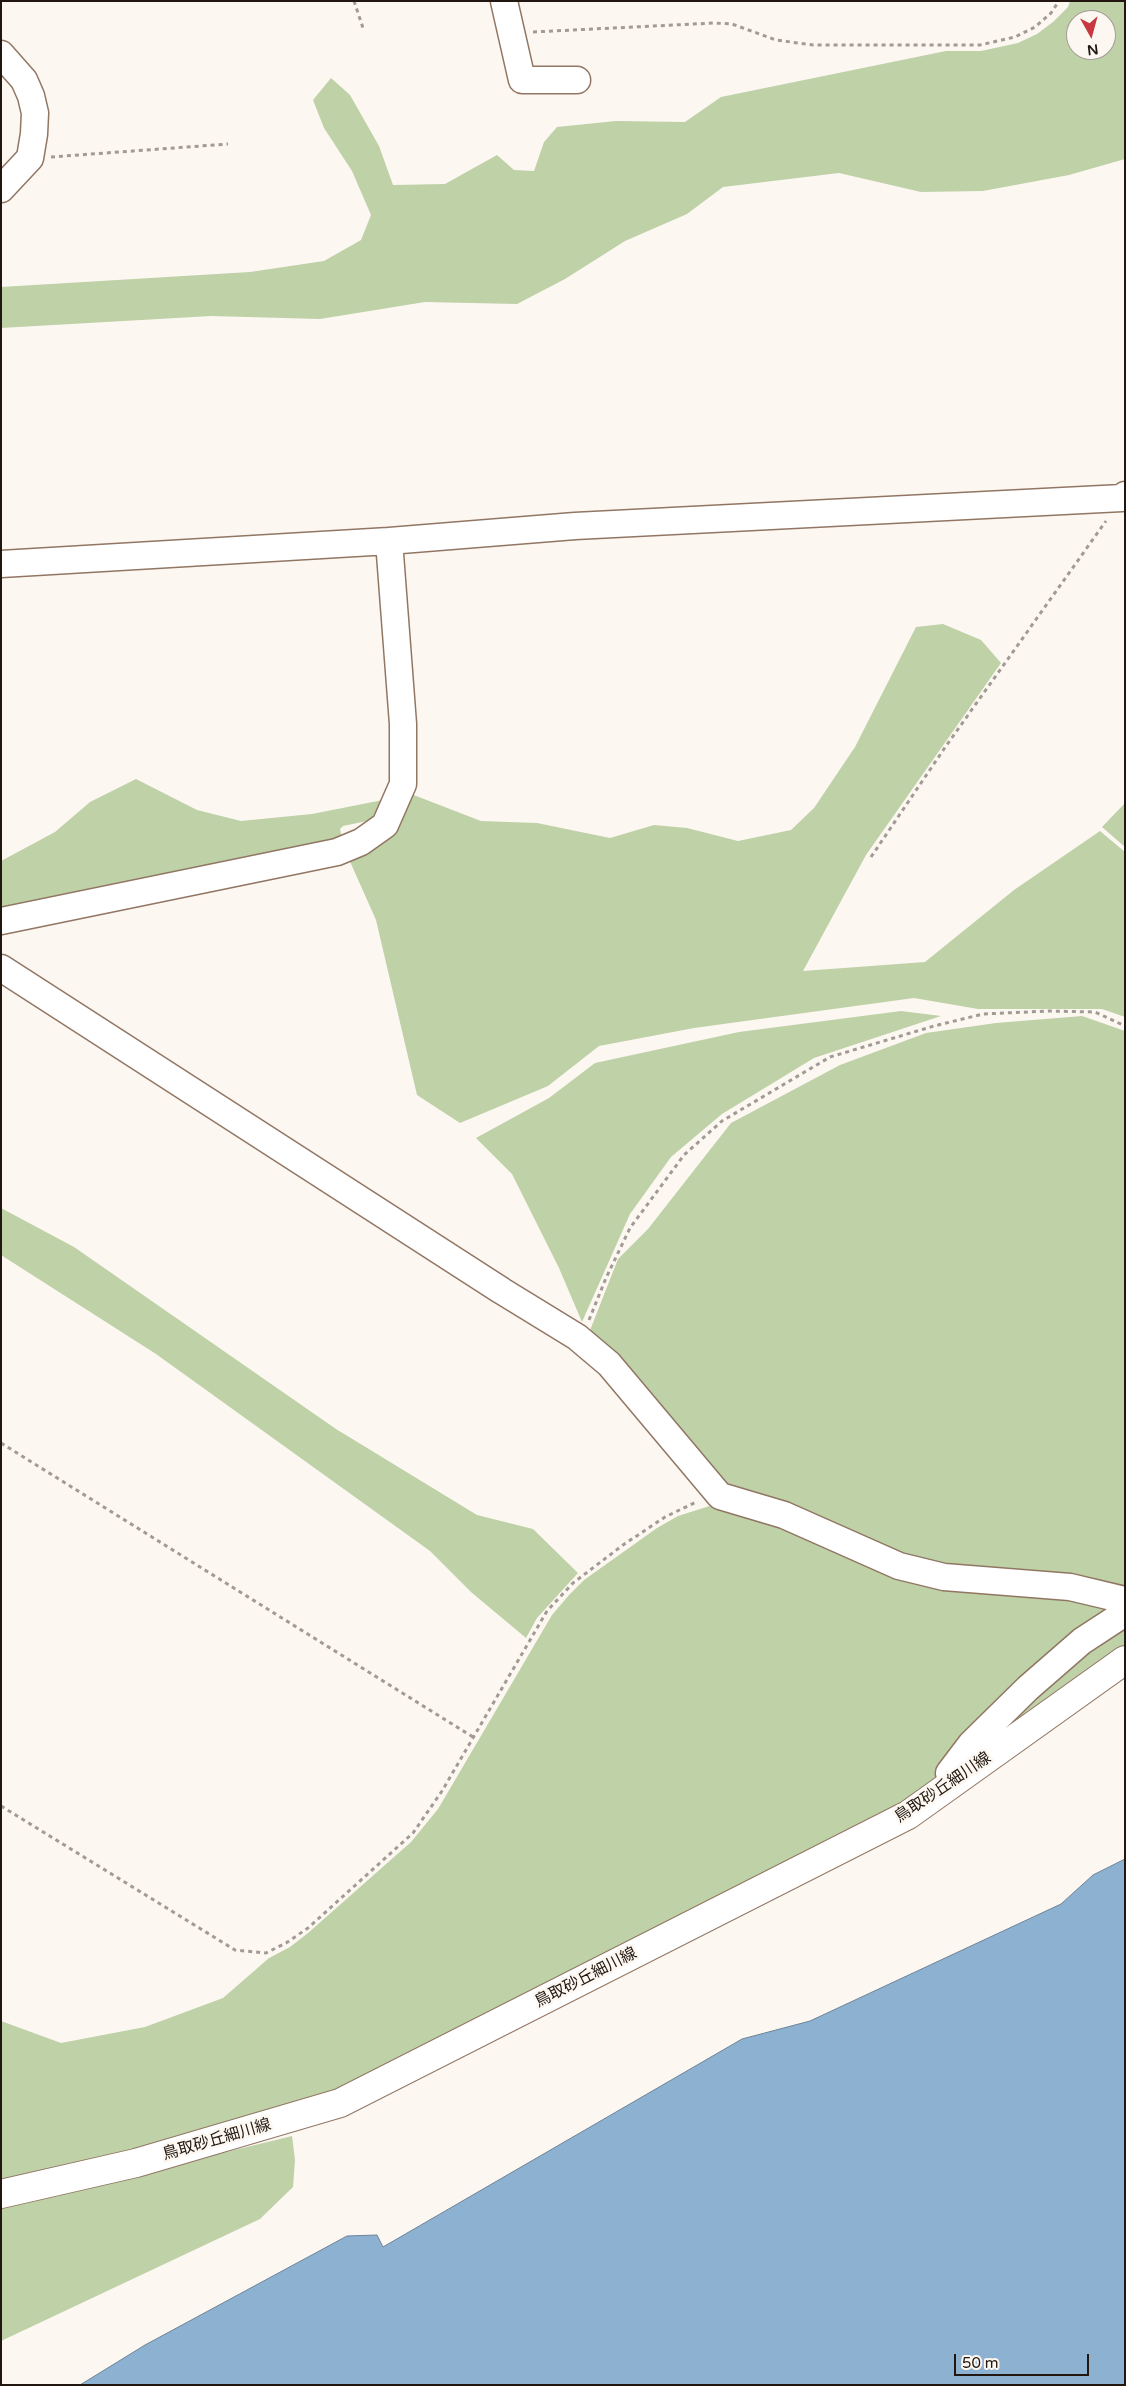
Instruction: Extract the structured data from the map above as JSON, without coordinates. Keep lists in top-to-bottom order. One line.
{"streets":{"main road":["鳥取砂丘細川線"]},"scale_bar":"50 m","north":"bottom"}
